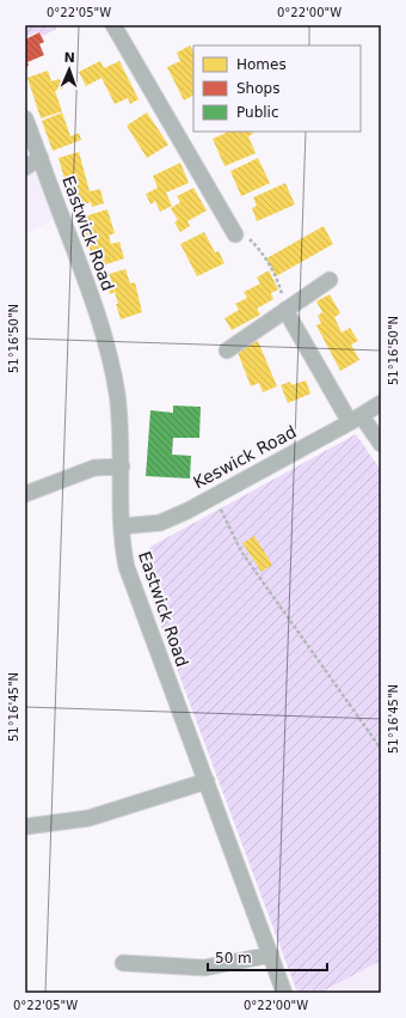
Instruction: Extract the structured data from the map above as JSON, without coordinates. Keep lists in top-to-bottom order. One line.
{"streets":{"street":["Eastwick Road","Keswick Road"]},"crossings":[["Eastwick Road","Keswick Road"]],"legend":["Homes","Shops","Public"],"scale_bar":"50 m","north":"top","coordinates":["0°22'05\"W","0°22'00\"W","51°16'50\"N","51°16'45\"N"]}
